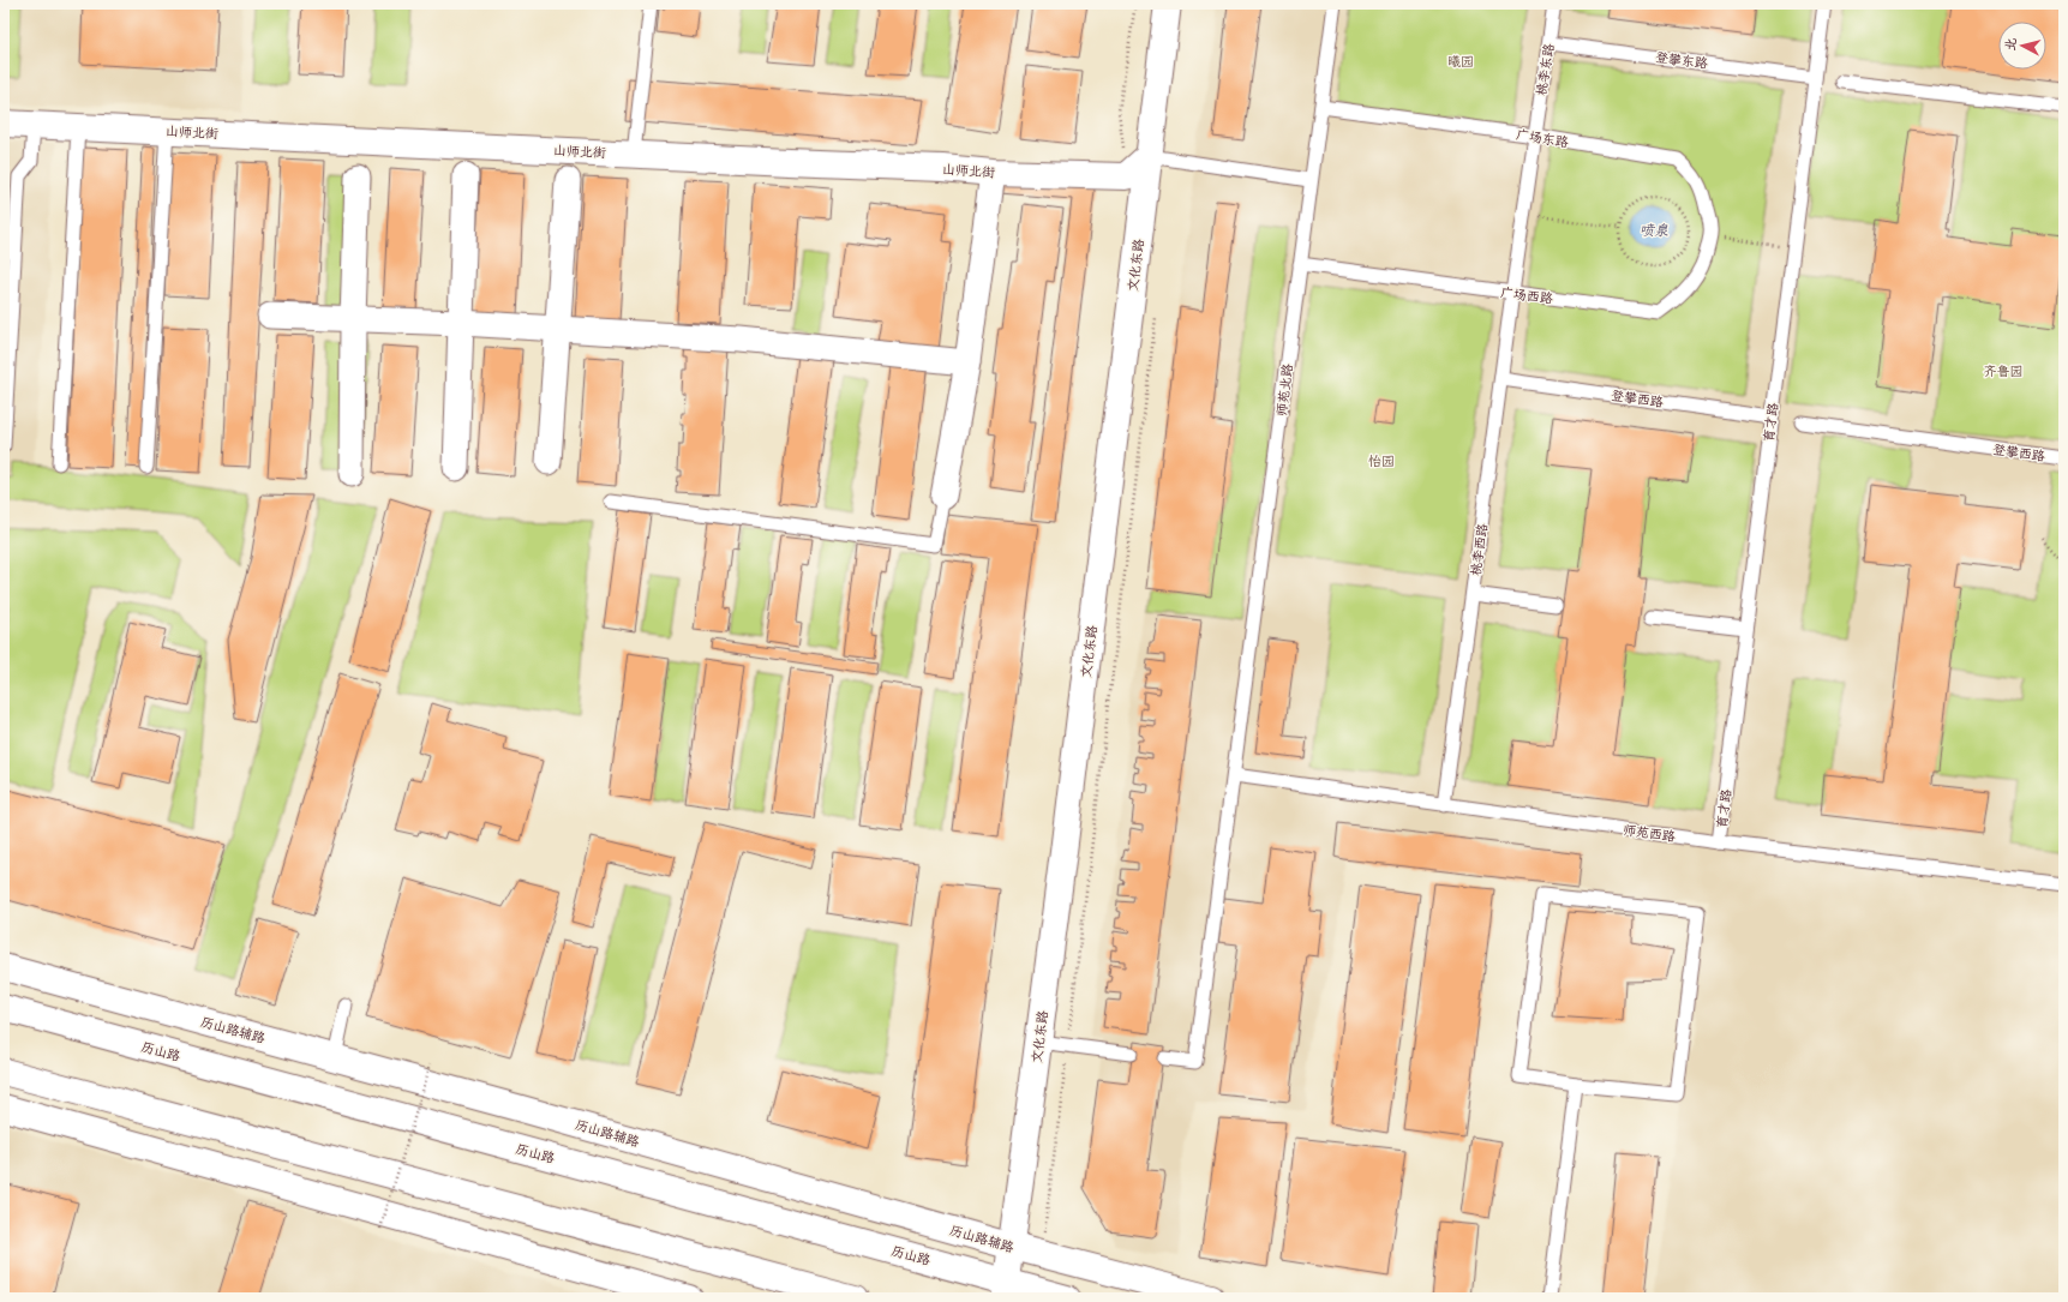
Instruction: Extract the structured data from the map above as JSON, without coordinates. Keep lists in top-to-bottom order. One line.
{"streets":{"main road":["山师北街","文化东路","历山路辅路","历山路"],"lane":["登攀东路","桃李东路","广场东路","广场西路","师苑北路","登攀西路","育才路","桃李西路","师苑西路"]},"crossings":[["登攀东路","桃李东路"],["登攀东路","育才路"],["桃李东路","广场东路"],["桃李东路","桃李西路"],["山师北街","文化东路"],["广场东路","广场西路"],["广场东路","师苑北路"],["文化东路","历山路辅路"],["文化东路","历山路"],["广场西路","师苑北路"],["广场西路","桃李西路"],["师苑北路","师苑西路"],["登攀西路","育才路"],["登攀西路","桃李西路"],["育才路","师苑西路"],["桃李西路","师苑西路"]],"water":["喷泉"],"parks":["曦园","齐鲁园","怡园"],"north":"left"}
